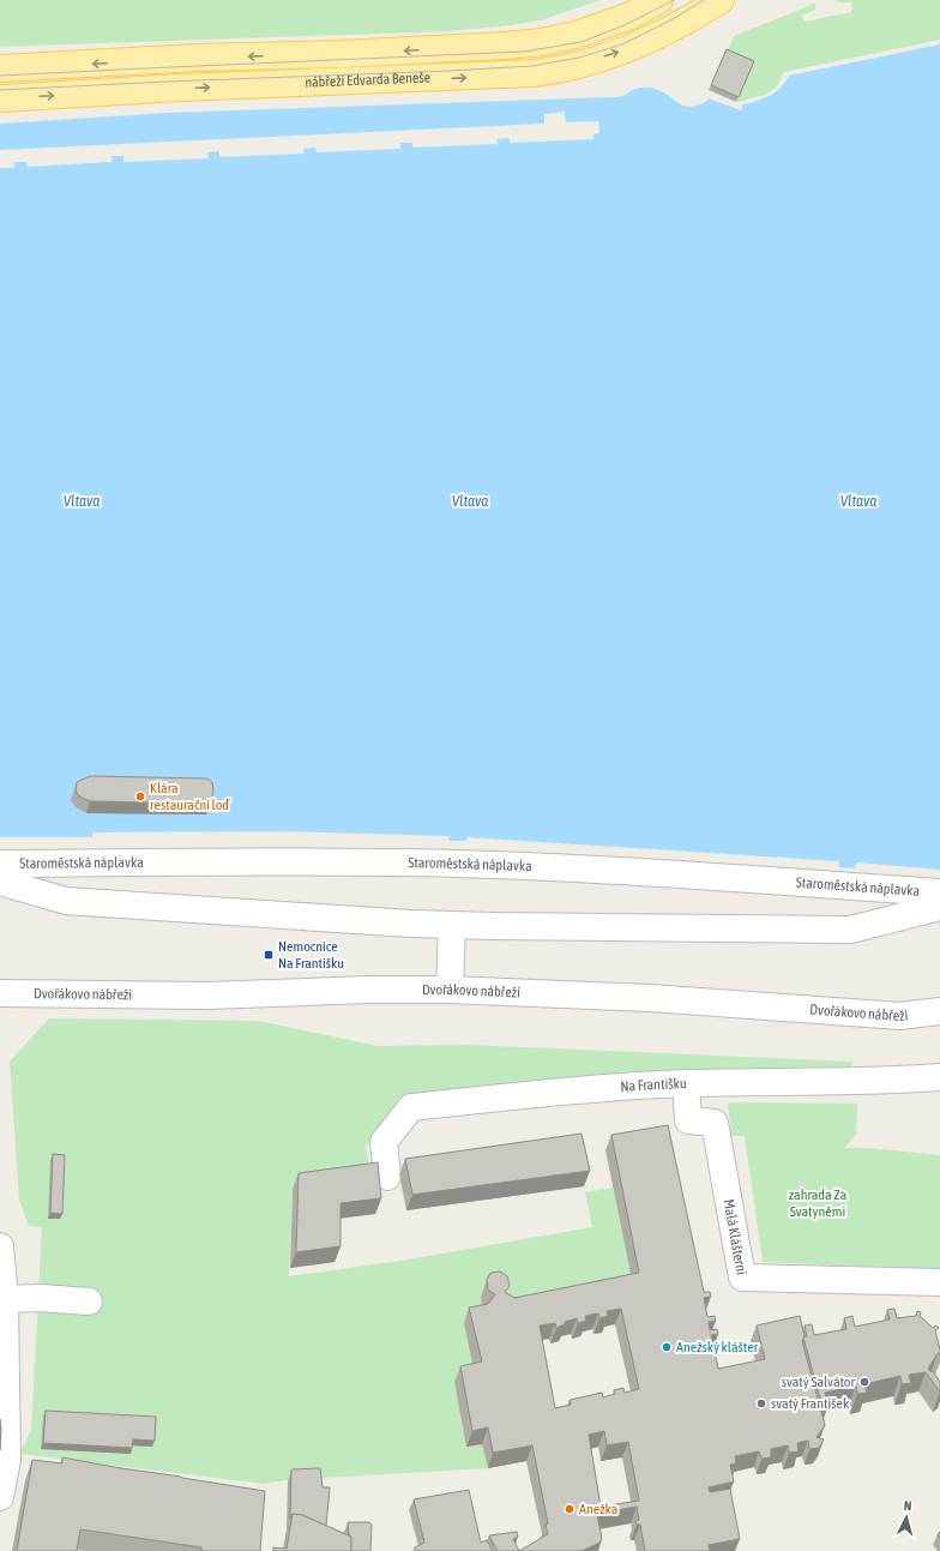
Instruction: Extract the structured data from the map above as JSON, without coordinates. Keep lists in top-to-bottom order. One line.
{"streets":{"main road":["nábřeží Edvarda Beneše"],"street":["Staroměstská náplavka","Dvořákovo nábřeží","Na Františku","Malá Klášterní"]},"crossings":[["Na Františku","Malá Klášterní"]],"water":["Vltava"],"parks":["zahrada Za Svatyněmi"],"places":{"other":["Klára restaurační loď","Anežský klášter","svatý Salvátor","svatý František","Anežka"],"transit":["Nemocnice Na Františku"]},"north":"top"}
